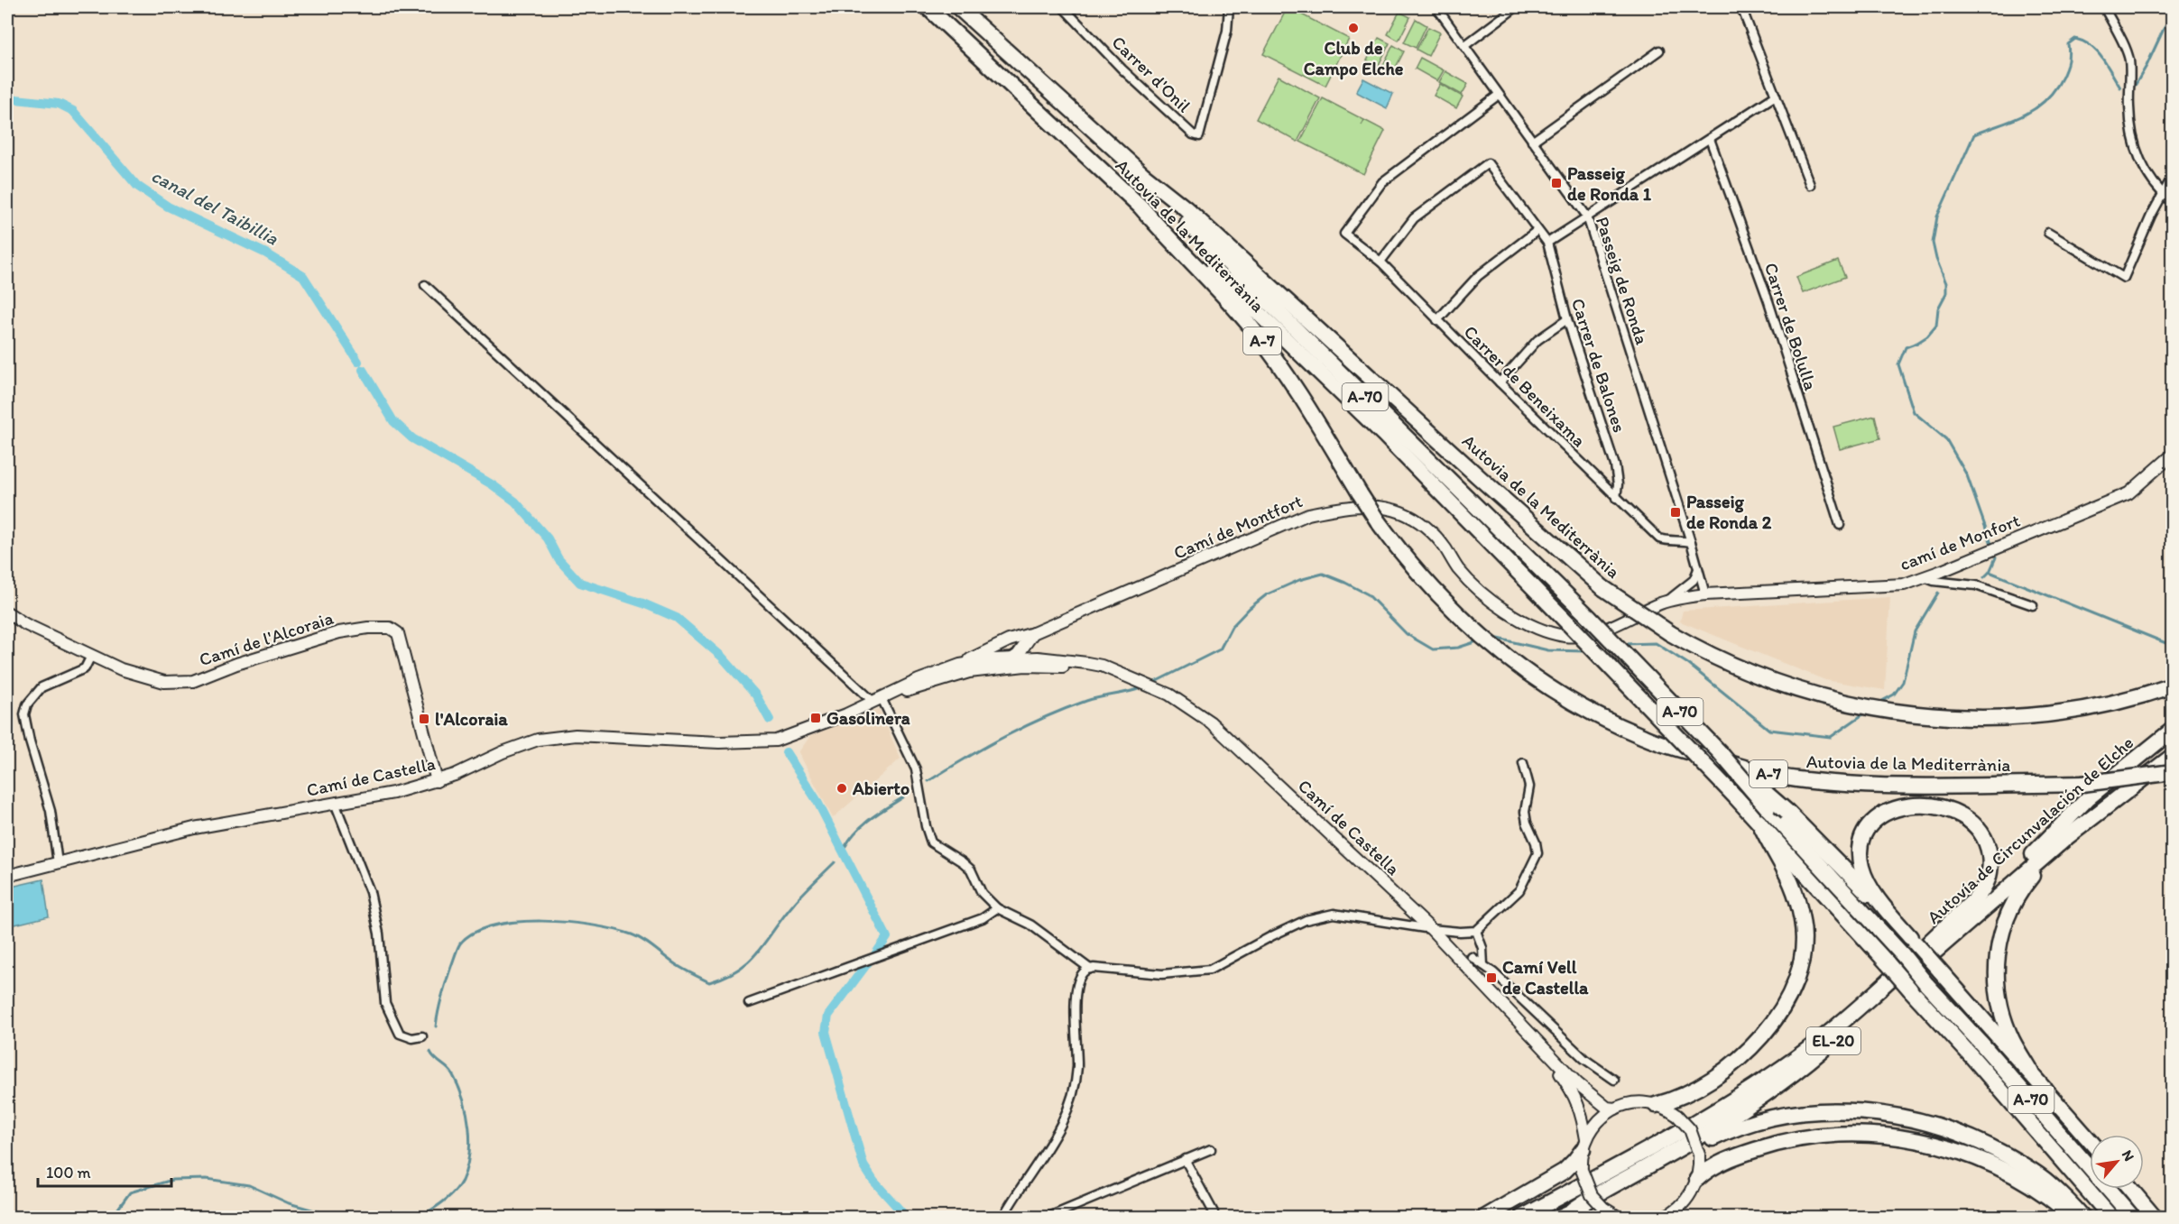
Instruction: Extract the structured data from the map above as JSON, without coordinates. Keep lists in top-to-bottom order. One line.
{"streets":{"highway":["Autovia de la Mediterrània","A-7","A-70","Autovía de Circunvalación de Elche","EL-20"],"main road":["Camí de Montfort","camí de Monfort","Camí de l'Alcoraia","Camí de Castella"],"street":["Carrer d'Onil","Passeig de Ronda","Carrer de Bolulla","Carrer de Balones","Carrer de Beneixama"]},"crossings":[["Autovia de la Mediterrània","A-70"],["Passeig de Ronda","Carrer de Beneixama"],["Passeig de Ronda","Camí de Montfort"],["Passeig de Ronda","camí de Monfort"],["Carrer de Balones","Carrer de Beneixama"],["A-70","Autovía de Circunvalación de Elche"],["A-70","EL-20"],["Camí de Montfort","camí de Monfort"],["Camí de Montfort","Camí de Castella"],["Camí de l'Alcoraia","Camí de Castella"],["Autovía de Circunvalación de Elche","EL-20"]],"water":["canal del Taibillia"],"places":{"other":["Club de Campo Elche","Abierto"],"transit":["Passeig de Ronda 1","Passeig de Ronda 2","Gasolinera","l'Alcoraia","Camí Vell de Castella"]},"scale_bar":"100 m","north":"top right"}
